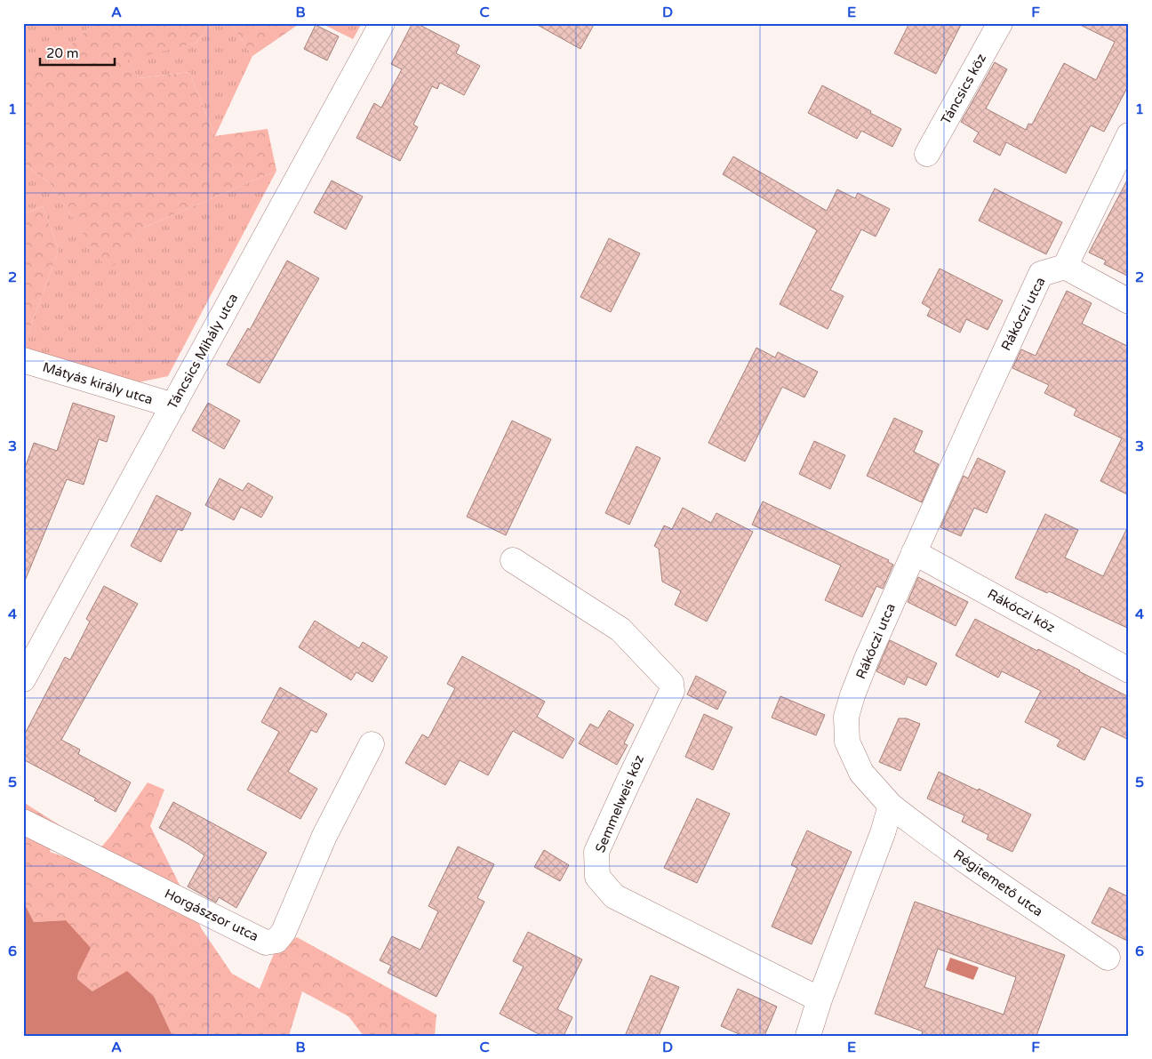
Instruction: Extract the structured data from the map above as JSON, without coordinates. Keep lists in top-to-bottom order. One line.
{"streets":{"street":["Táncsics köz","Rákóczi utca","Táncsics Mihály utca","Mátyás király utca","Rákóczi köz","Semmelweis köz","Régitemető utca","Horgászsor utca"]},"crossings":[["Rákóczi utca","Rákóczi köz"],["Rákóczi utca","Régitemető utca"],["Táncsics Mihály utca","Mátyás király utca"]],"scale_bar":"20 m","grid":{"columns":["A","B","C","D","E","F"],"rows":["1","2","3","4","5","6"]}}
